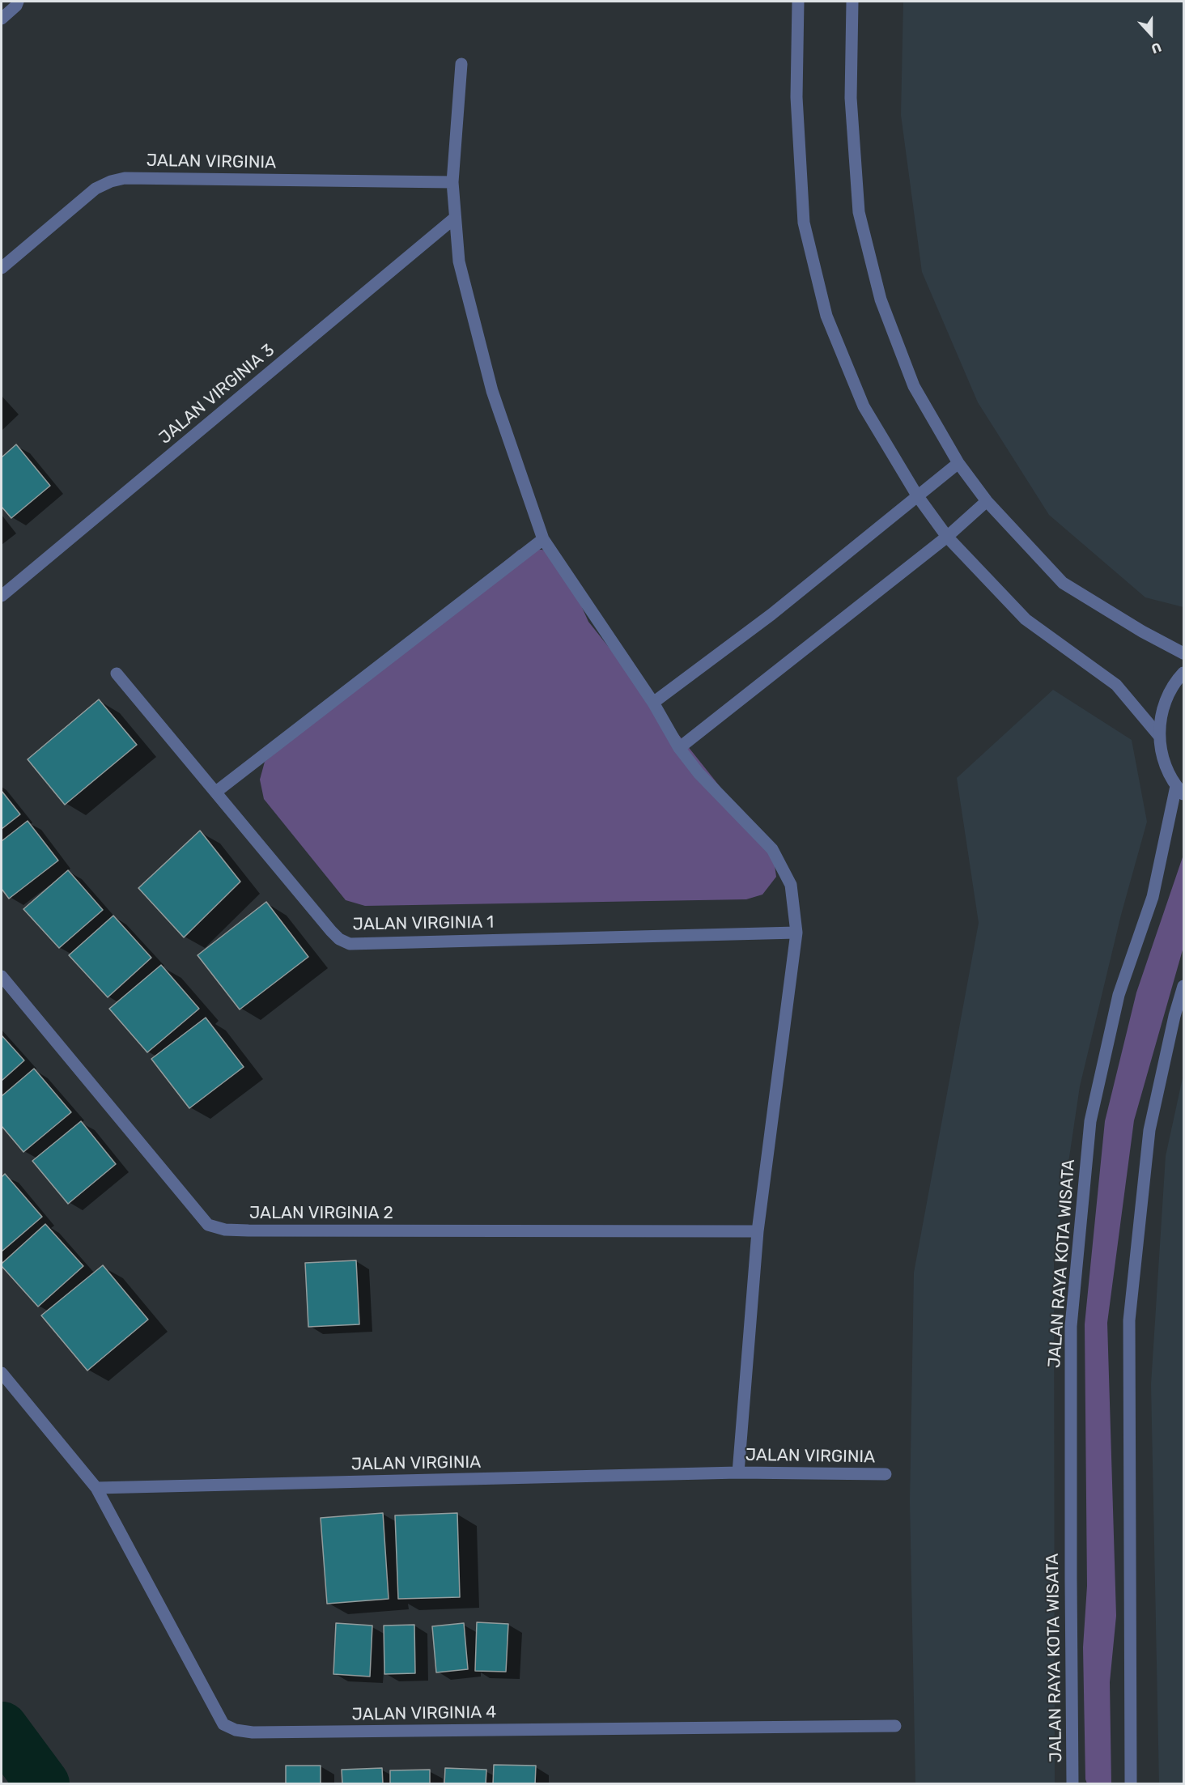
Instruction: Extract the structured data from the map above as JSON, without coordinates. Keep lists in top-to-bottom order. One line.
{"streets":{"street":["JALAN VIRGINIA","JALAN VIRGINIA 3","JALAN VIRGINIA 1","JALAN VIRGINIA 2","JALAN RAYA KOTA WISATA","JALAN VIRGINIA 4"]},"crossings":[["JALAN VIRGINIA","JALAN VIRGINIA 4"]],"north":"bottom"}
